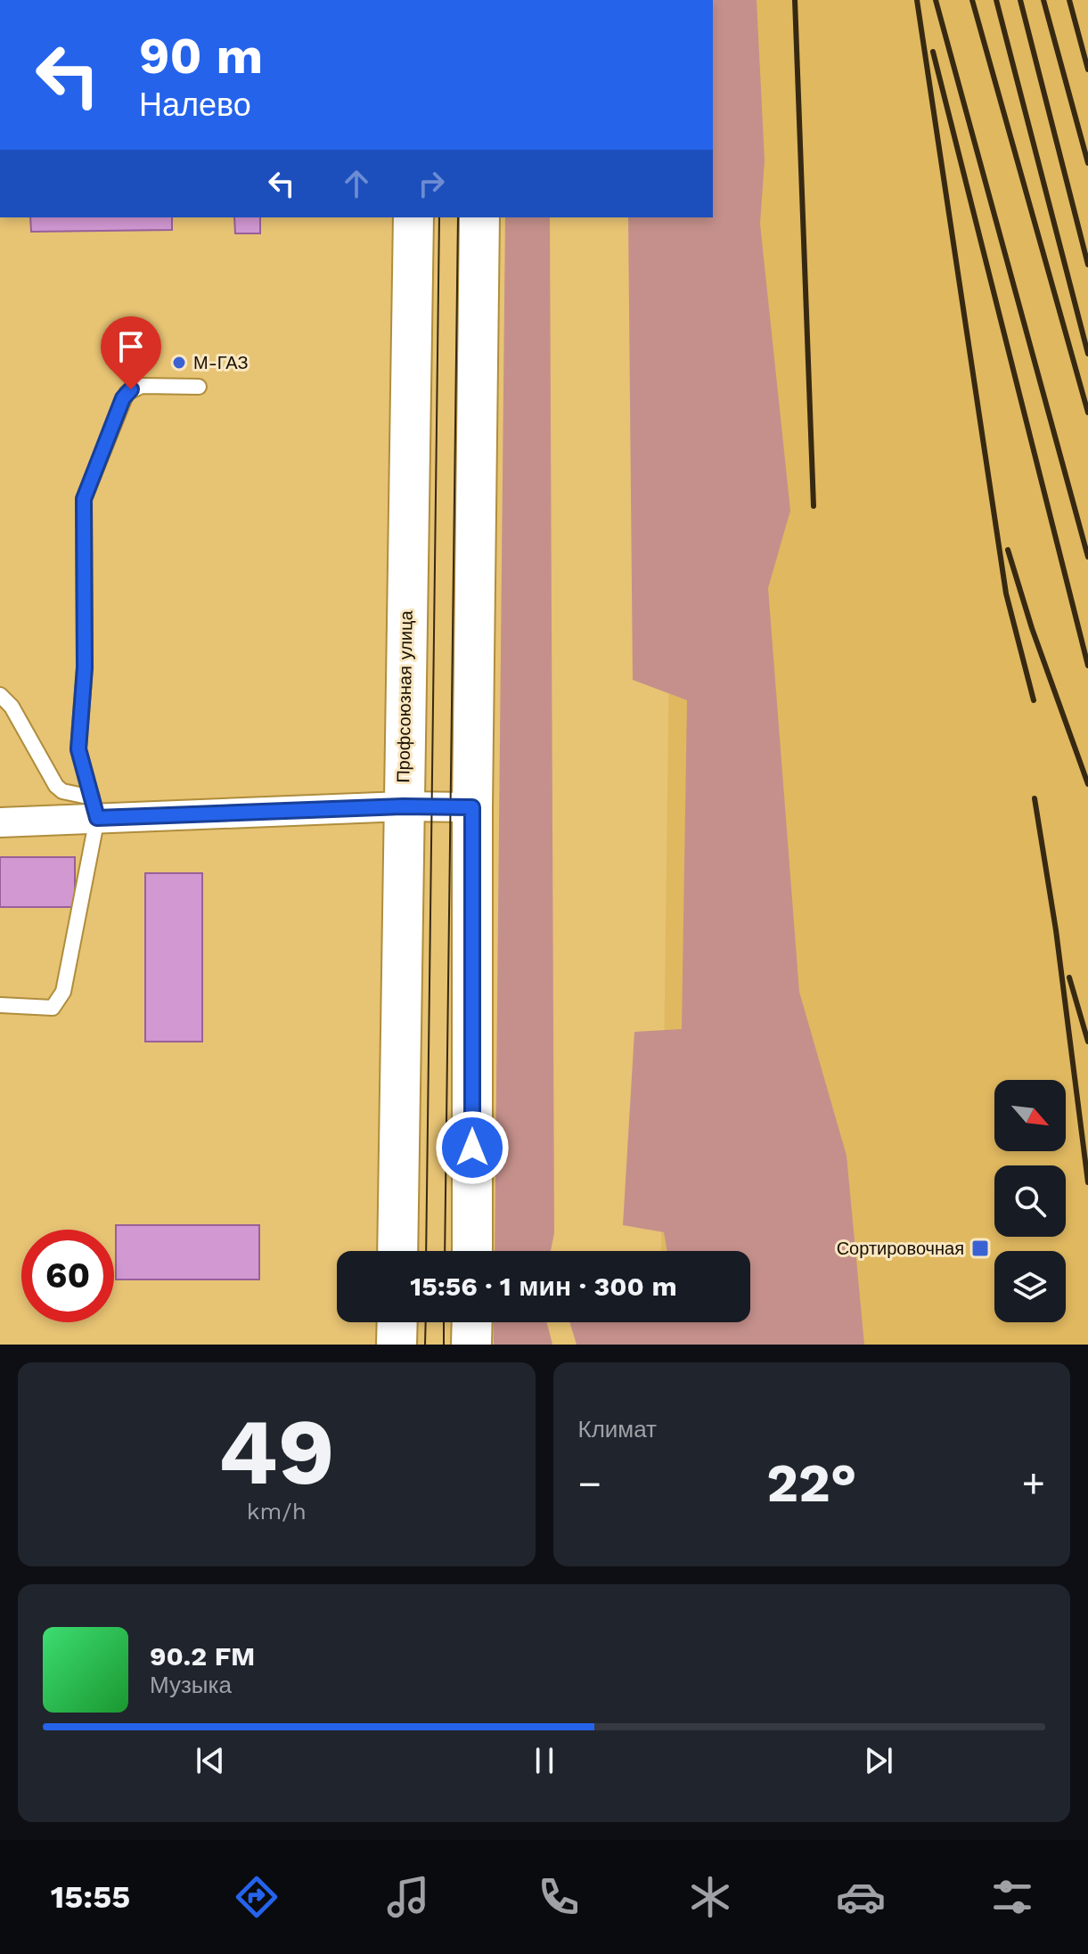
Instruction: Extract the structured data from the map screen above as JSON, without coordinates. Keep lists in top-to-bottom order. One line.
{"streets":{"main road":["Профсоюзная улица"]},"places":{"other":["М-ГАЗ"],"transit":["Сортировочная"]},"north":"bottom right","page":{"turn":["90 m","Налево"],"limit":"60","trip":"15:56 · 1 мин · 300 m","tile":[["49","km/h"],"Климат"],"heat":["−","22°","+"],"song":["90.2 FM","Музыка"],"tabs":"15:55"}}
